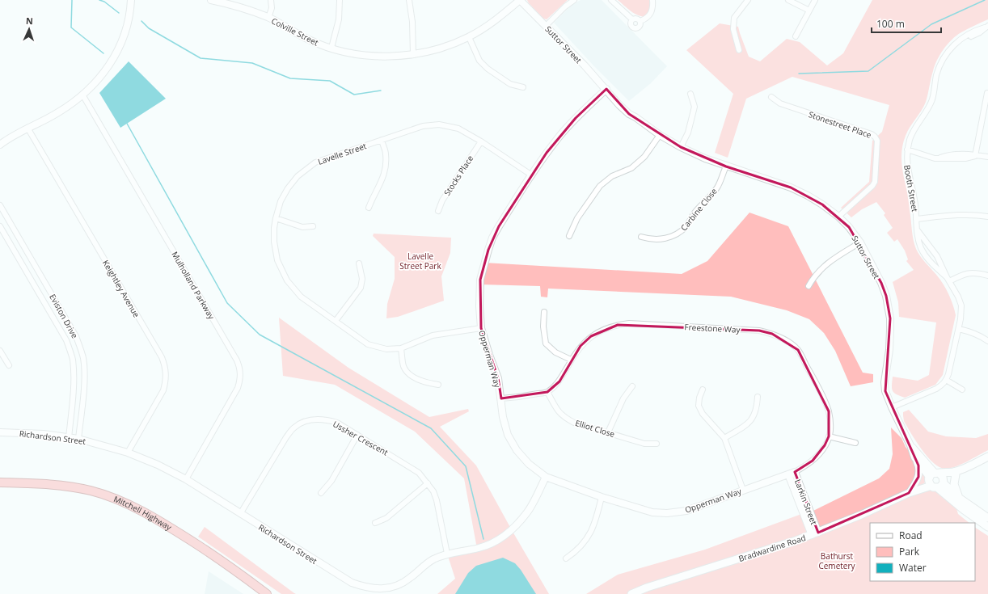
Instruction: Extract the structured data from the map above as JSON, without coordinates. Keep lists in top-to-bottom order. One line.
{"streets":{"highway":["Mitchell Highway"],"main road":["Suttor Street","Bradwardine Road"],"street":["Colville Street","Stonestreet Place","Lavelle Street","Stocks Place","Booth Street","Carbine Close","Mulholland Parkway","Keightley Avenue","Eviston Drive","Freestone Way","Opperman Way","Elliot Close","Richardson Street","Ussher Crescent","Larkin Street"]},"crossings":[["Colville Street","Suttor Street"],["Suttor Street","Stonestreet Place"],["Suttor Street","Carbine Close"],["Suttor Street","Opperman Way"],["Suttor Street","Bradwardine Road"],["Lavelle Street","Stocks Place"],["Lavelle Street","Opperman Way"],["Mulholland Parkway","Richardson Street"],["Keightley Avenue","Richardson Street"],["Eviston Drive","Richardson Street"],["Freestone Way","Elliot Close"],["Opperman Way","Richardson Street"],["Opperman Way","Larkin Street"],["Richardson Street","Ussher Crescent"],["Larkin Street","Bradwardine Road"]],"parks":["Lavelle Street Park","Bathurst Cemetery"],"legend":["Road","Park","Water"],"scale_bar":"100 m","north":"top"}
